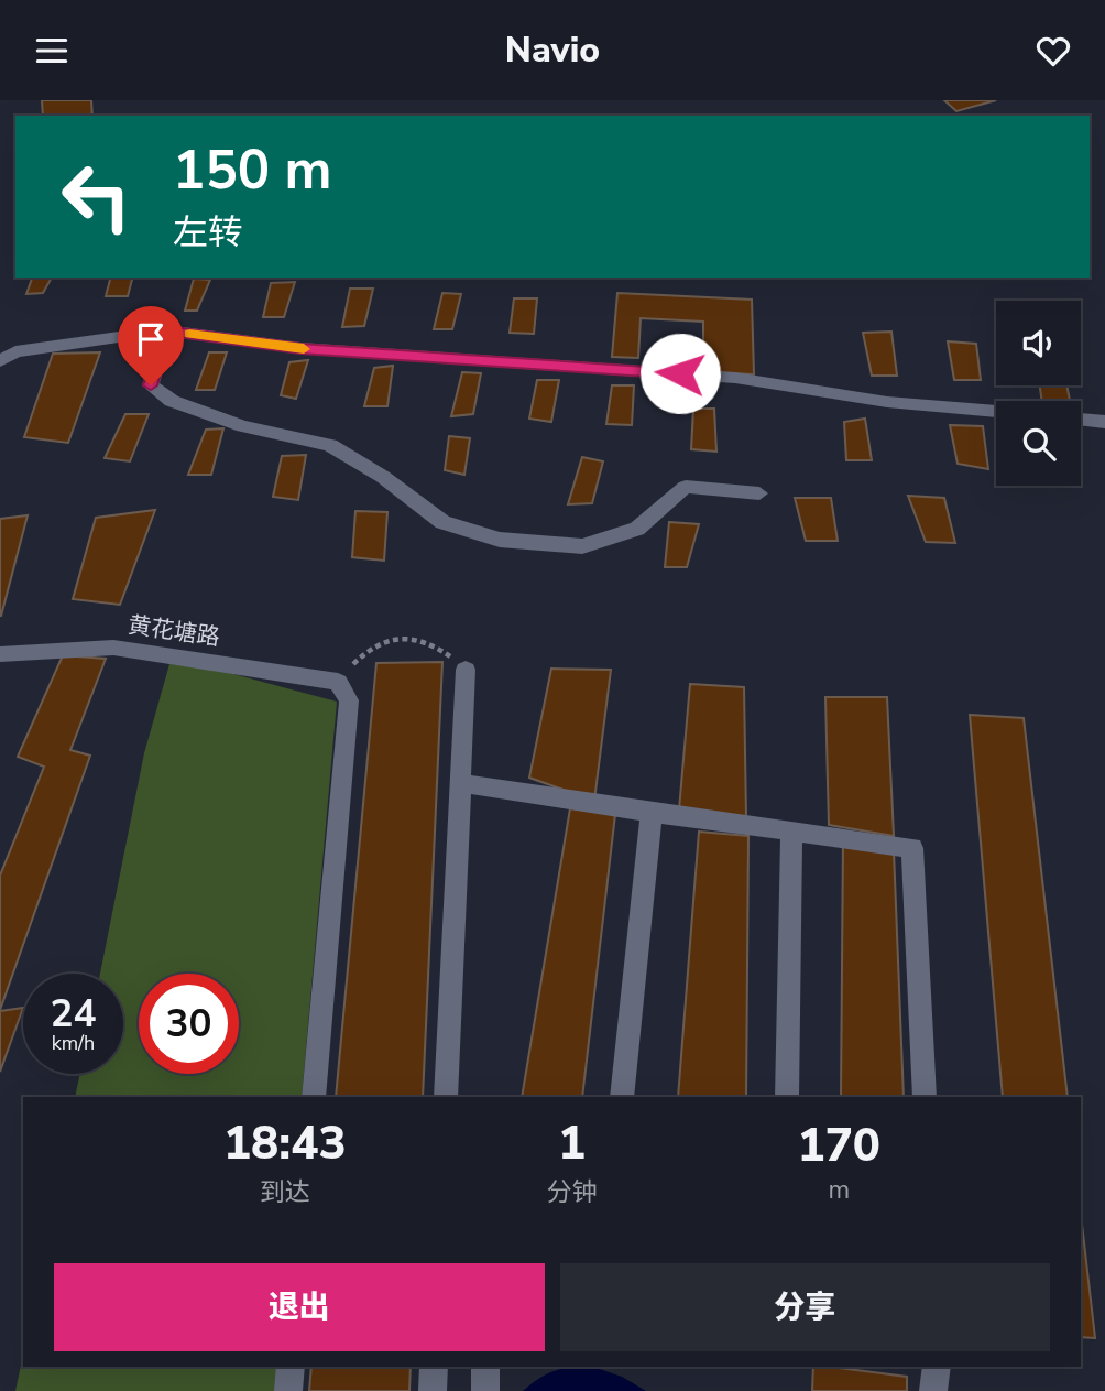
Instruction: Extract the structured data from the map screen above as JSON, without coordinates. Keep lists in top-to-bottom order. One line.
{"streets":{"street":["黄花塘路"]},"page":{"header":"Navio","turn":["150 m","左转"],"speed":"24 km/h","limit":"30","eta":["18:43","到达","1","分钟","170","m"],"buttons":["退出","分享"]}}
